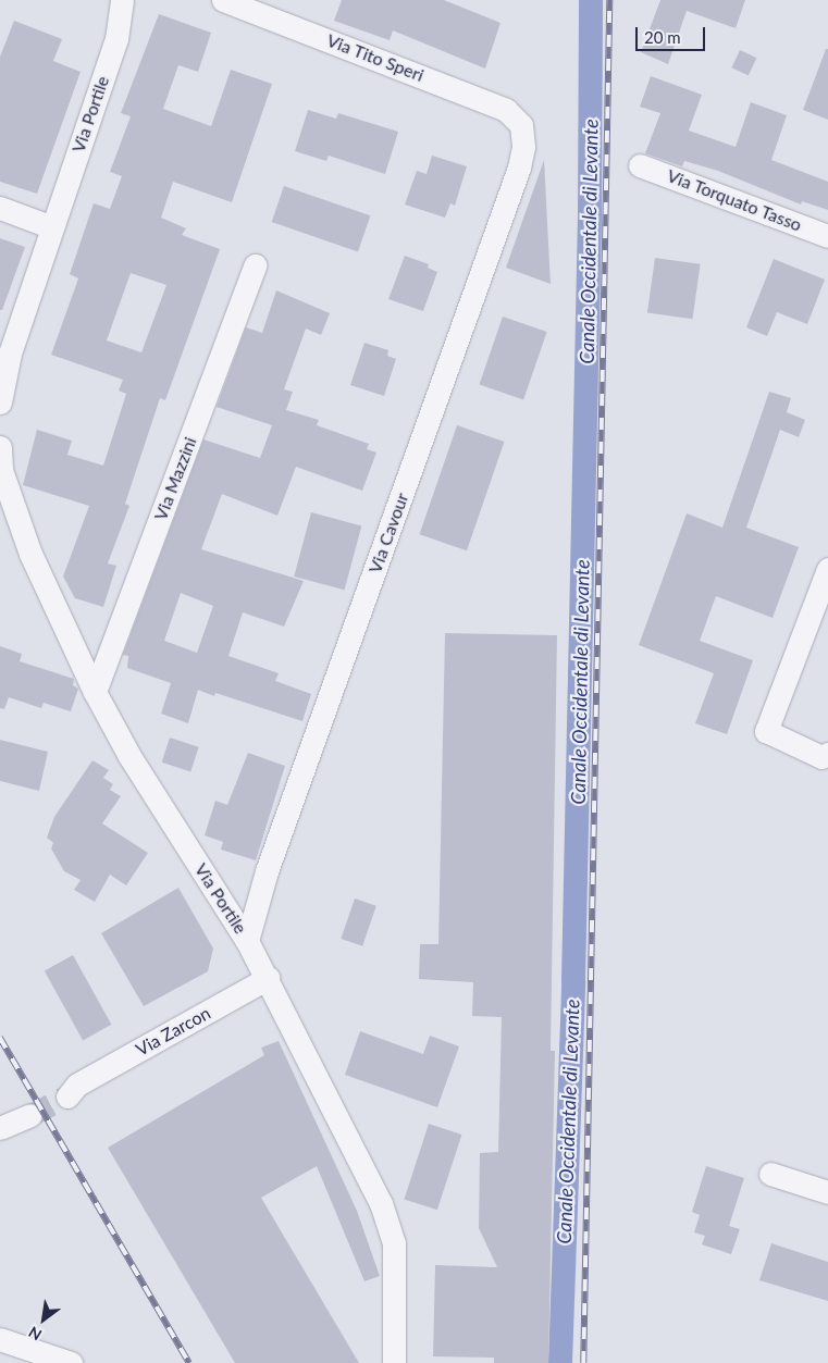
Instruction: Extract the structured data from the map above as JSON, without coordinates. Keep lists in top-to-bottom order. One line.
{"streets":{"street":["Via Tito Speri","Via Portile","Via Torquato Tasso","Via Mazzini","Via Cavour","Via Zarcon"]},"crossings":[["Via Tito Speri","Via Cavour"],["Via Portile","Via Mazzini"],["Via Portile","Via Cavour"],["Via Portile","Via Zarcon"]],"water":["Canale Occidentale di Levante"],"scale_bar":"20 m","north":"bottom left"}
